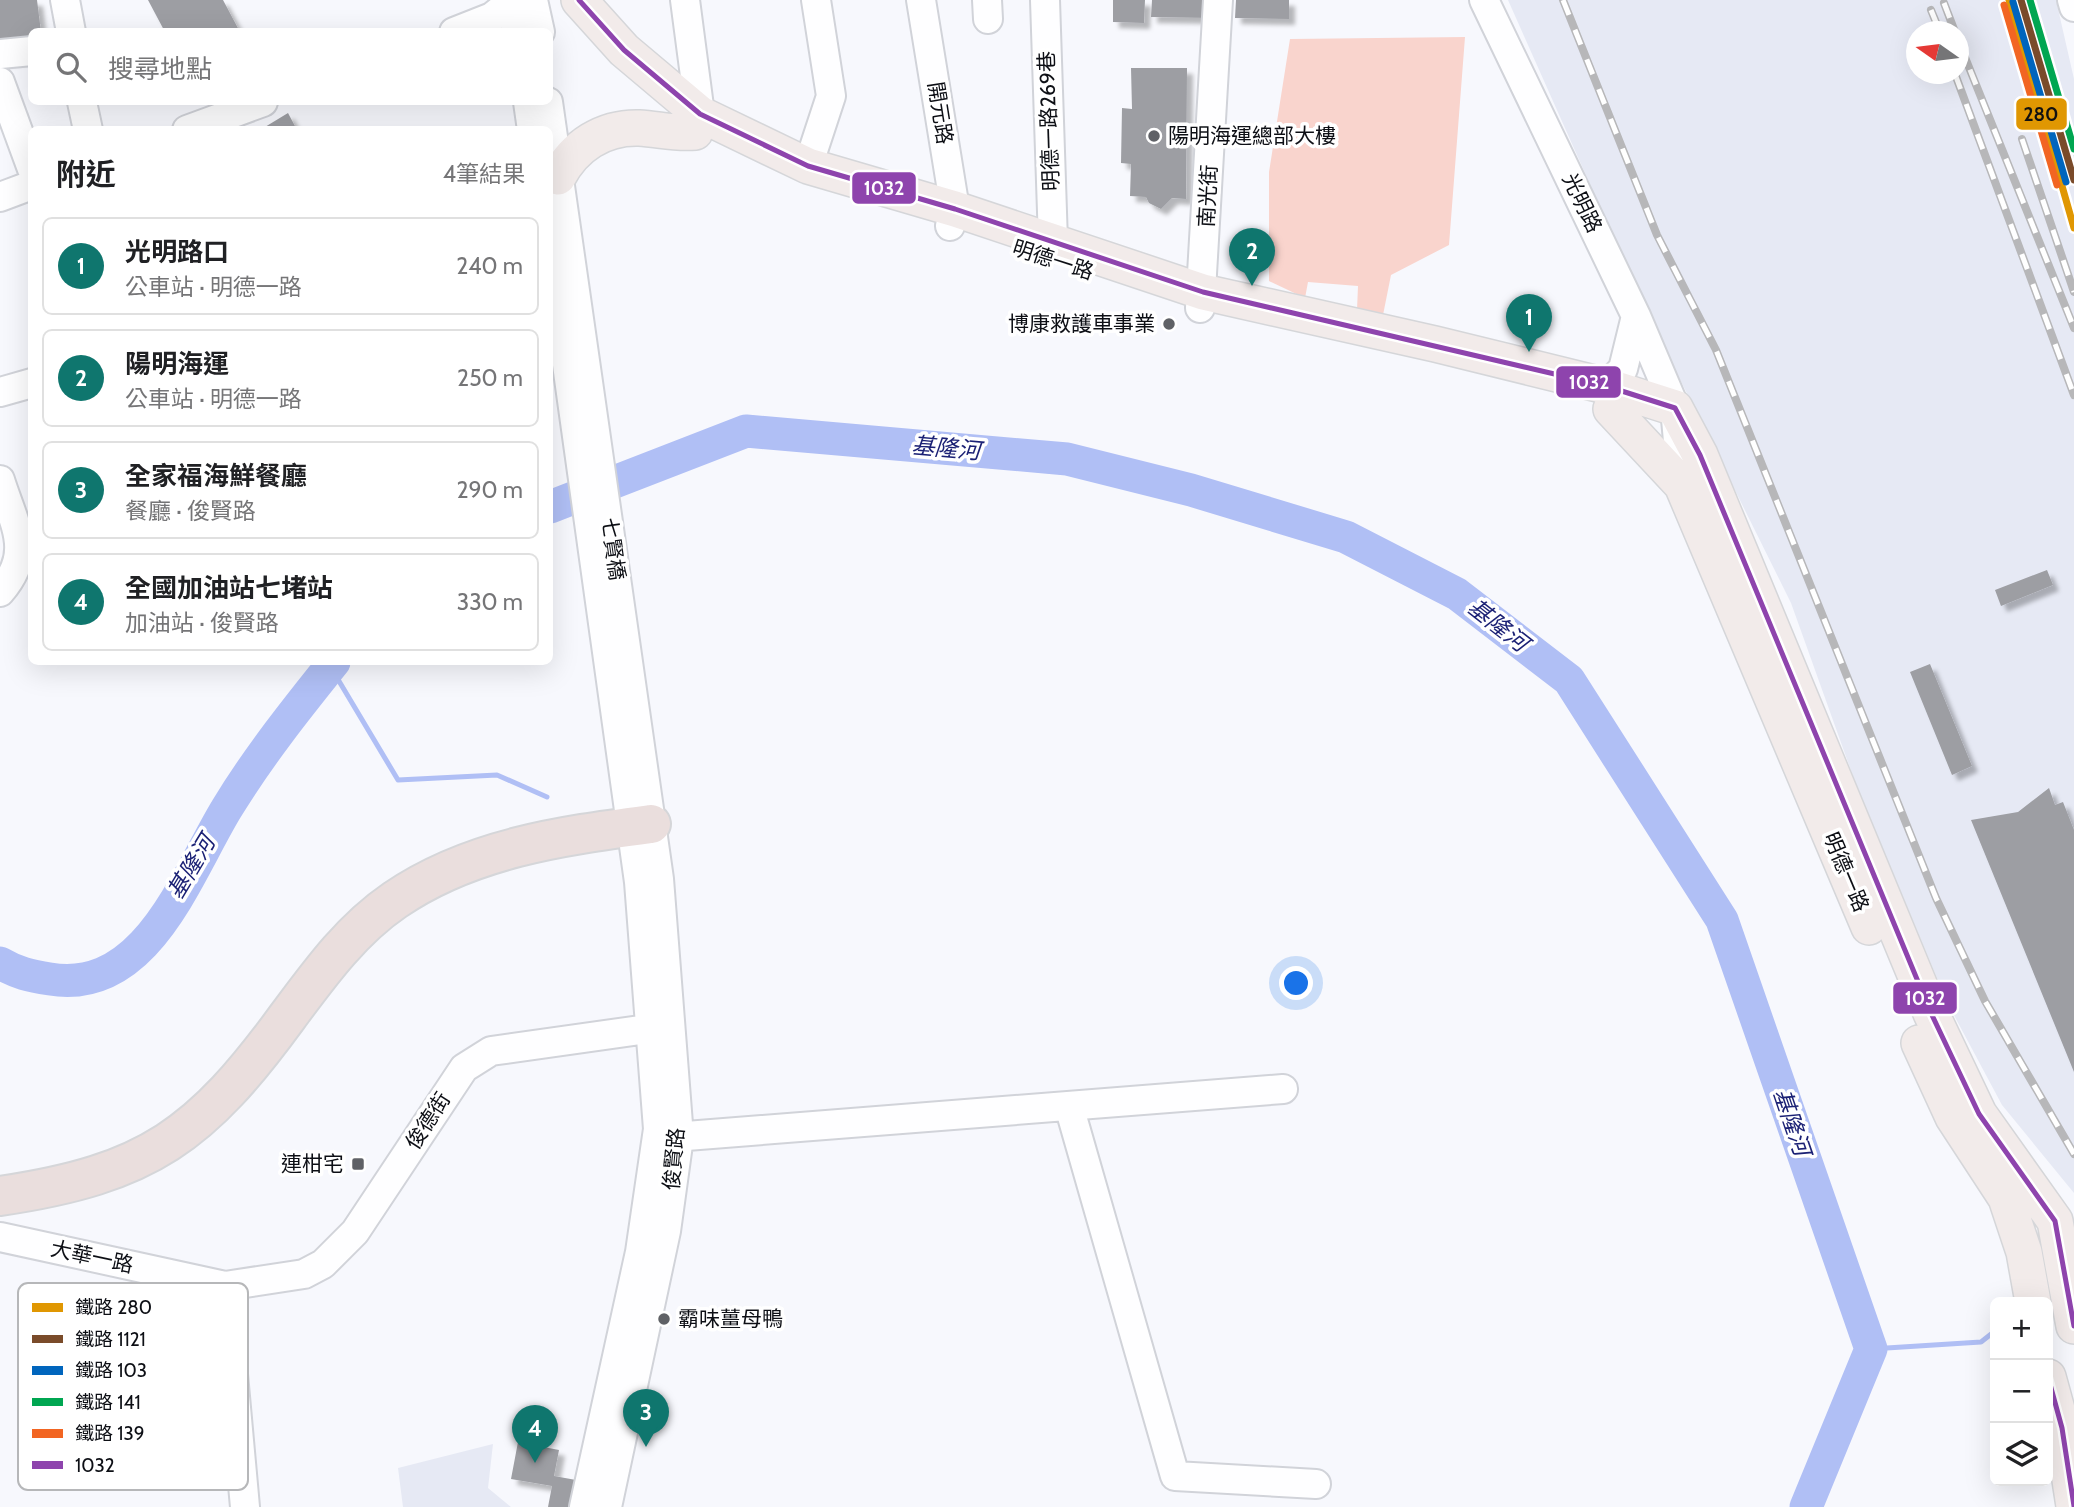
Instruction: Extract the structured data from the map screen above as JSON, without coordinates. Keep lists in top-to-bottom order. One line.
{"streets":{"main road":["明德一路"],"street":["開元路","明德一路269巷","南光街","光明路","七賢橋","俊德街","俊賢路","大華一路"]},"crossings":[["開元路","明德一路"],["明德一路269巷","明德一路"],["南光街","明德一路"],["光明路","明德一路"],["七賢橋","俊賢路"],["俊德街","俊賢路"]],"water":["基隆河"],"places":{"other":["陽明海運總部大樓","博康救護車事業","霸味薑母鴨"],"transit":["連柑宅"]},"lines":["rail line 280","rail line 1121","rail line 141","transit line 1032","rail line 103","rail line 139"],"legend":["鐵路 280","鐵路 1121","鐵路 103","鐵路 141","鐵路 139","1032"],"north":"left","page":{"search":"搜尋地點","heading":["附近","4筆結果"],"list":[{"mark":"1","name":"光明路口","note":"公車站 · 明德一路","value":"240 m"},{"mark":"2","name":"陽明海運","note":"公車站 · 明德一路","value":"250 m"},{"mark":"3","name":"全家福海鮮餐廳","note":"餐廳 · 俊賢路","value":"290 m"},{"mark":"4","name":"全國加油站七堵站","note":"加油站 · 俊賢路","value":"330 m"}],"pins":["2","1","3","4"],"map_buttons":["+","−"]}}
